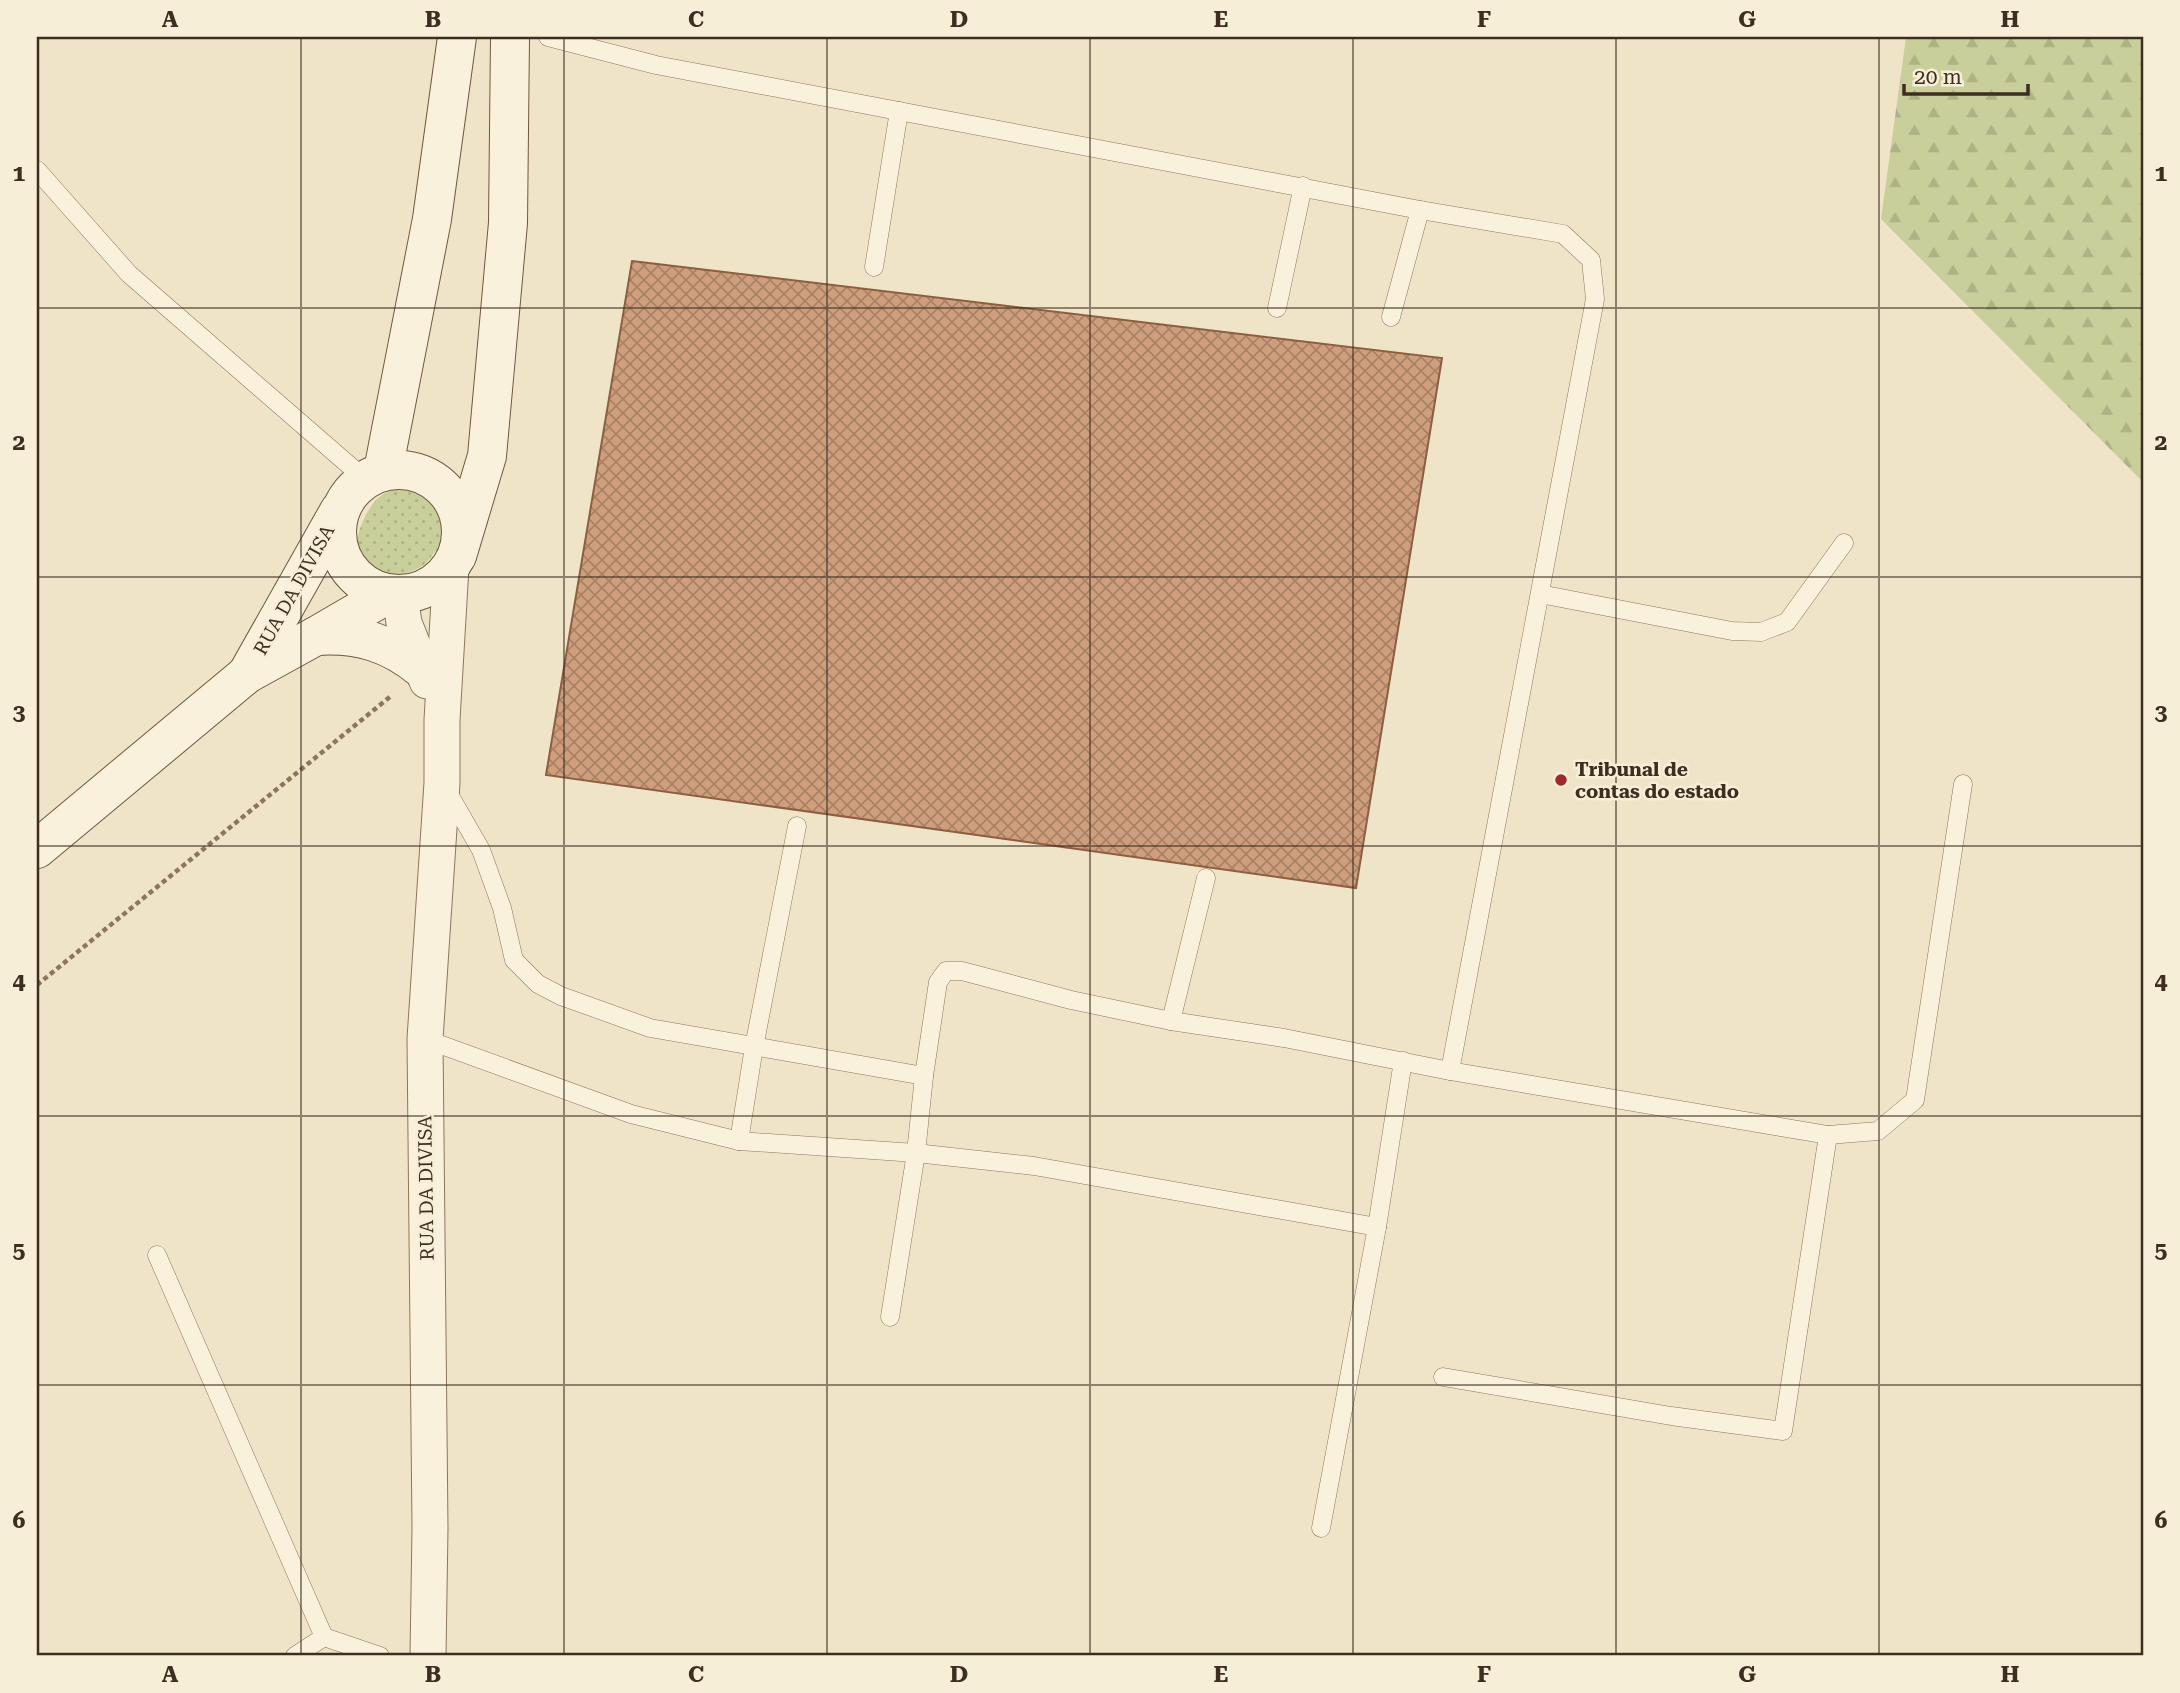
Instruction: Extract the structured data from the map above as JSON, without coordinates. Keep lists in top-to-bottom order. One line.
{"streets":{"main road":["RUA DA DIVISA"]},"places":["Tribunal de contas do estado"],"scale_bar":"20 m","grid":{"columns":["A","B","C","D","E","F","G","H"],"rows":["1","2","3","4","5","6"]}}
